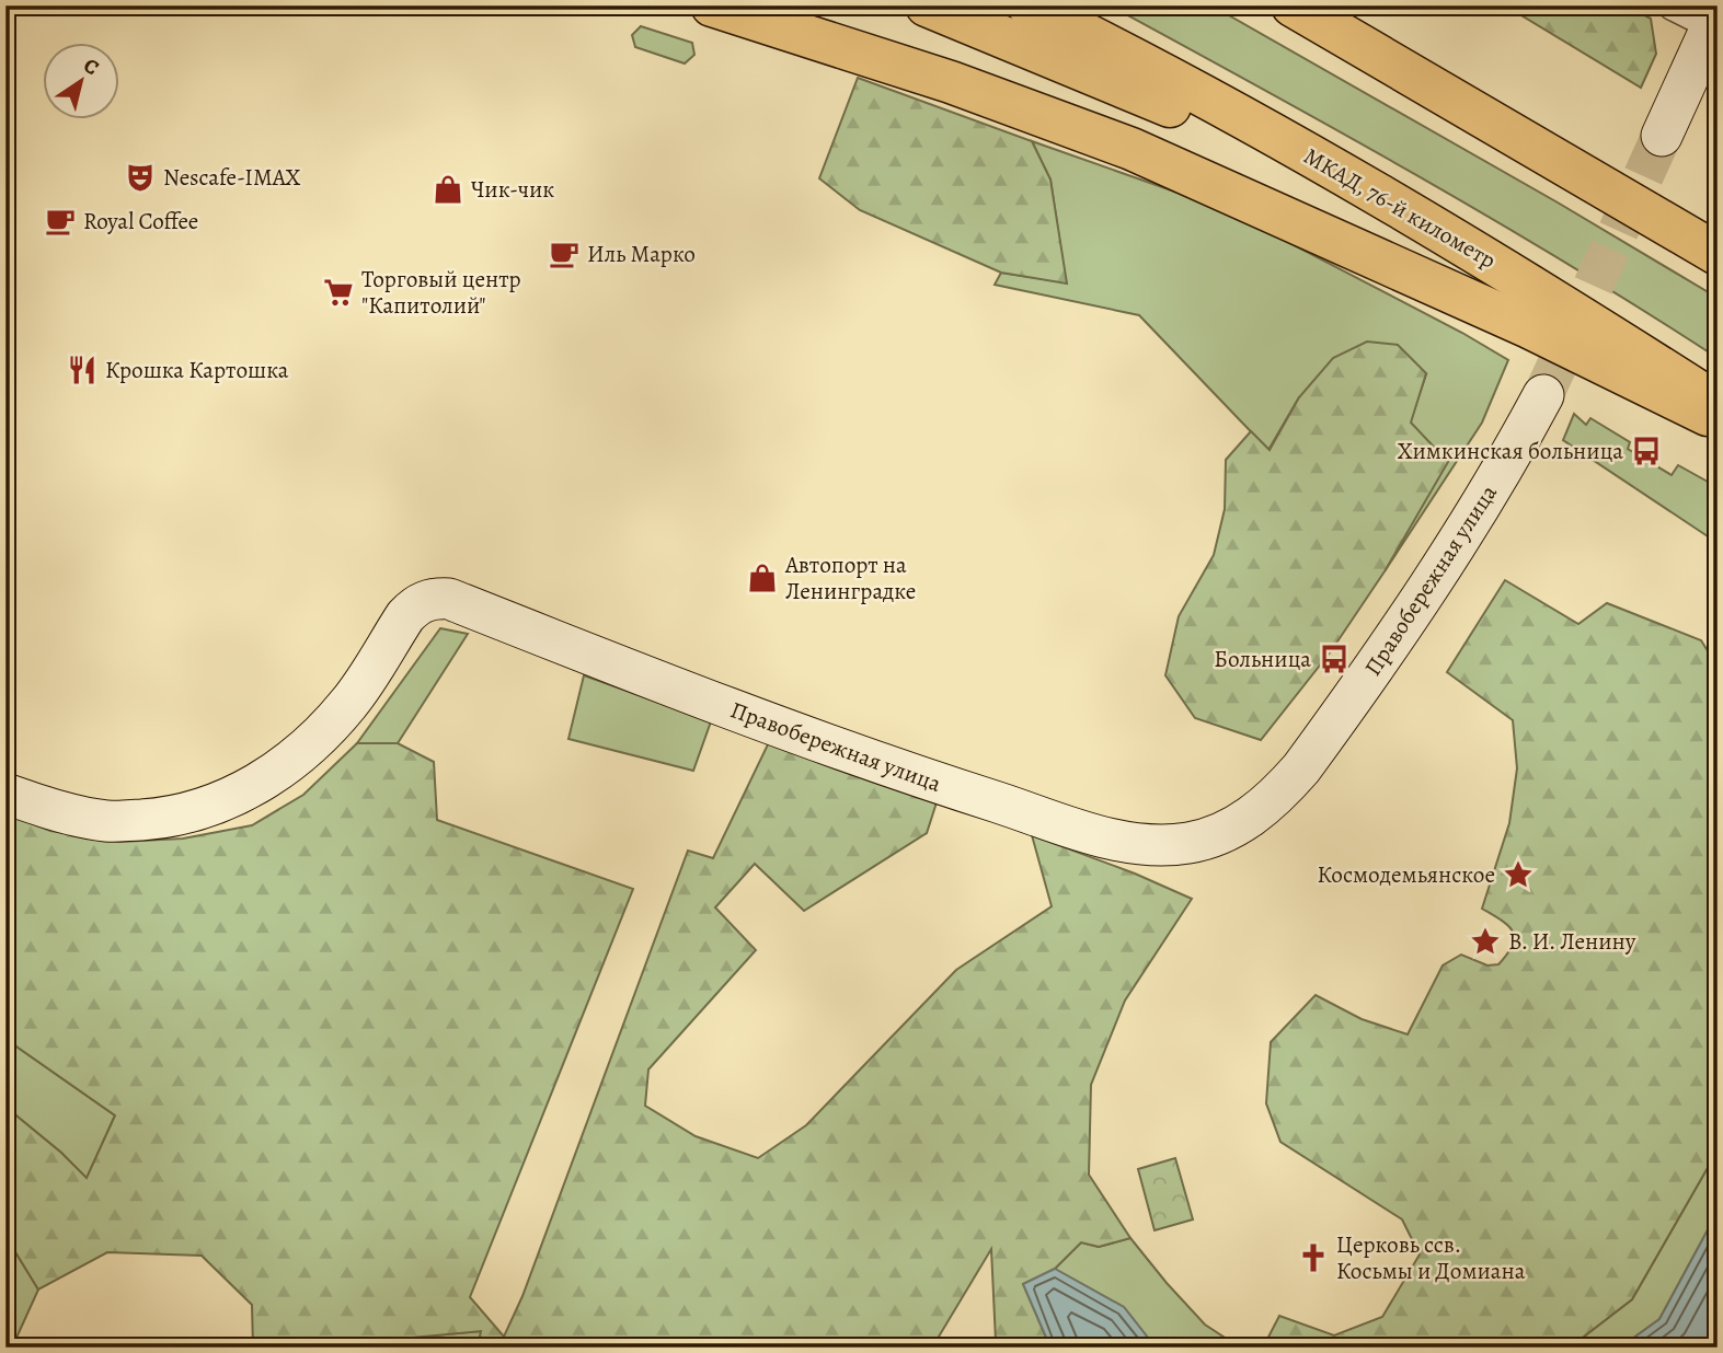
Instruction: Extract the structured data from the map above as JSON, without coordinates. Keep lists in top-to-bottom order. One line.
{"streets":{"main road":["МКАД, 76-й километр"],"street":["Правобережная улица"]},"places":{"theatre":["Nescafe-IMAX"],"shop":["Чик-чик","Автопорт на Ленинградке"],"cafe":["Royal Coffee","Иль Марко"],"supermarket":["Торговый центр \"Капитолий\""],"restaurant":["Крошка Картошка"],"bus stop":["Химкинская больница","Больница"],"place":["Космодемьянское","В. И. Ленину"],"church":["Церковь ссв. Косьмы и Домиана"]},"north":"top right"}
